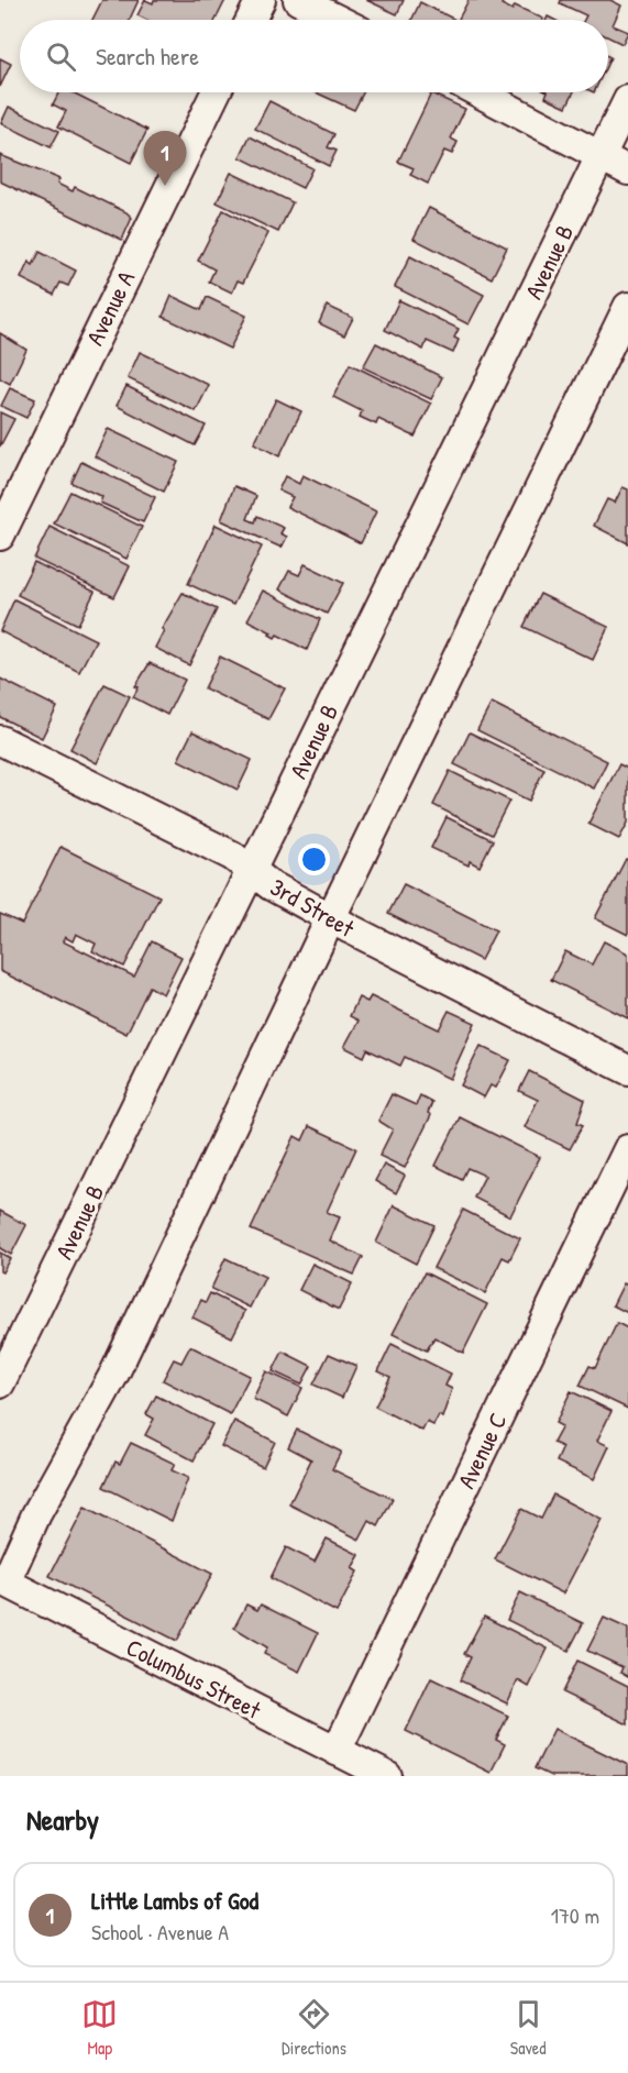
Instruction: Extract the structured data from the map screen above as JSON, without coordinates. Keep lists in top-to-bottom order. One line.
{"streets":{"street":["Avenue B","Avenue A","3rd Street","Avenue C","Columbus Street"]},"crossings":[["Avenue B","3rd Street"],["Avenue C","Columbus Street"]],"page":{"search":"Search here","pins":"1","heading":"Nearby","list":[{"mark":"1","name":"Little Lambs of God","note":"School · Avenue A","value":"170 m"}],"nav":["Map","Directions","Saved"]}}
